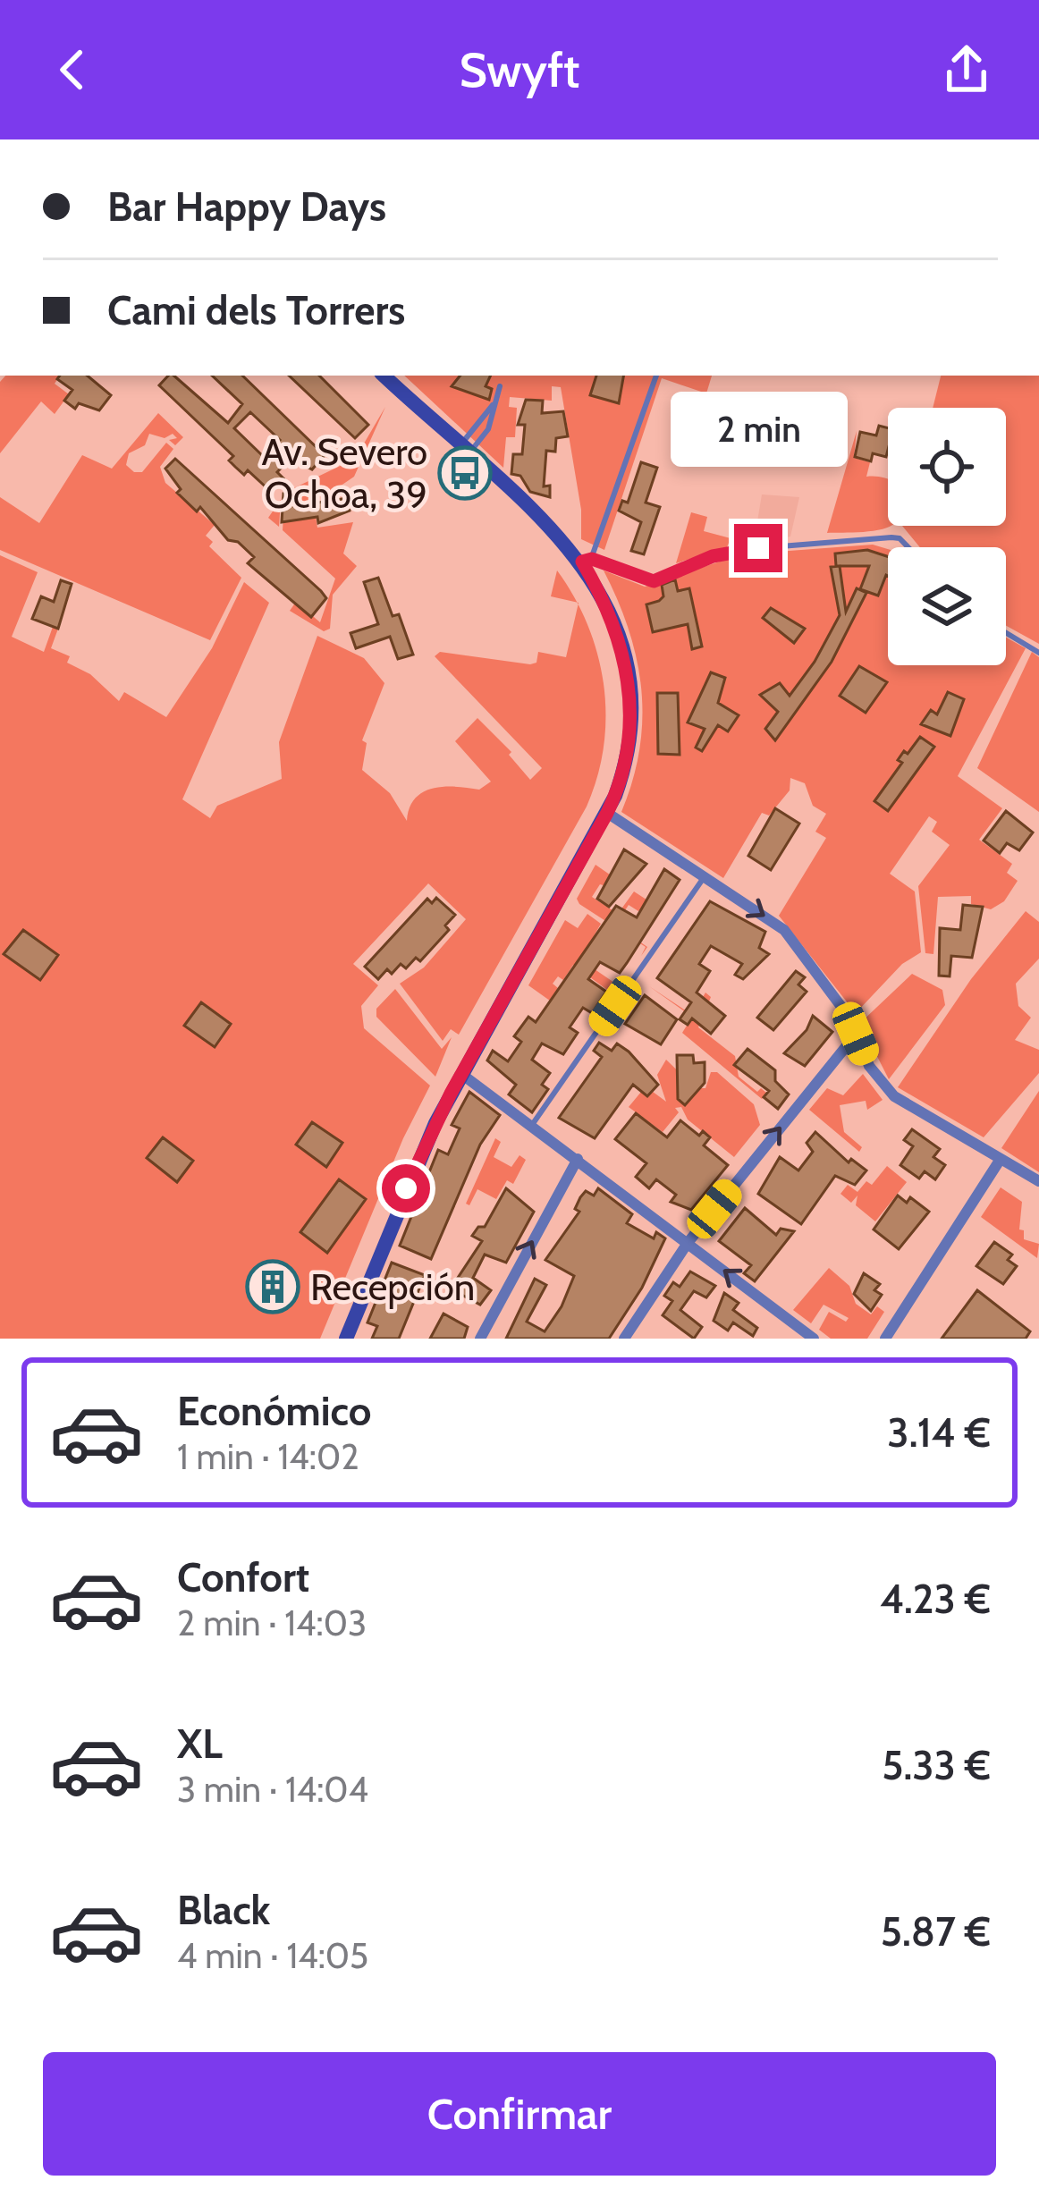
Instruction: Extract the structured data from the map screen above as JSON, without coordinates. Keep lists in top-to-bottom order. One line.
{"places":{"bus stop":["Av. Severo Ochoa, 39"],"building":["Recepción"]},"page":{"header":"Swyft","banner":["Bar Happy Days","Cami dels Torrers"],"bubble":"2 min","list":[{"name":"Económico","note":"1 min · 14:02","value":"3.14 €"},{"name":"Confort","note":"2 min · 14:03","value":"4.23 €"},{"name":"XL","note":"3 min · 14:04","value":"5.33 €"},{"name":"Black","note":"4 min · 14:05","value":"5.87 €"}],"buttons":"Confirmar"}}
